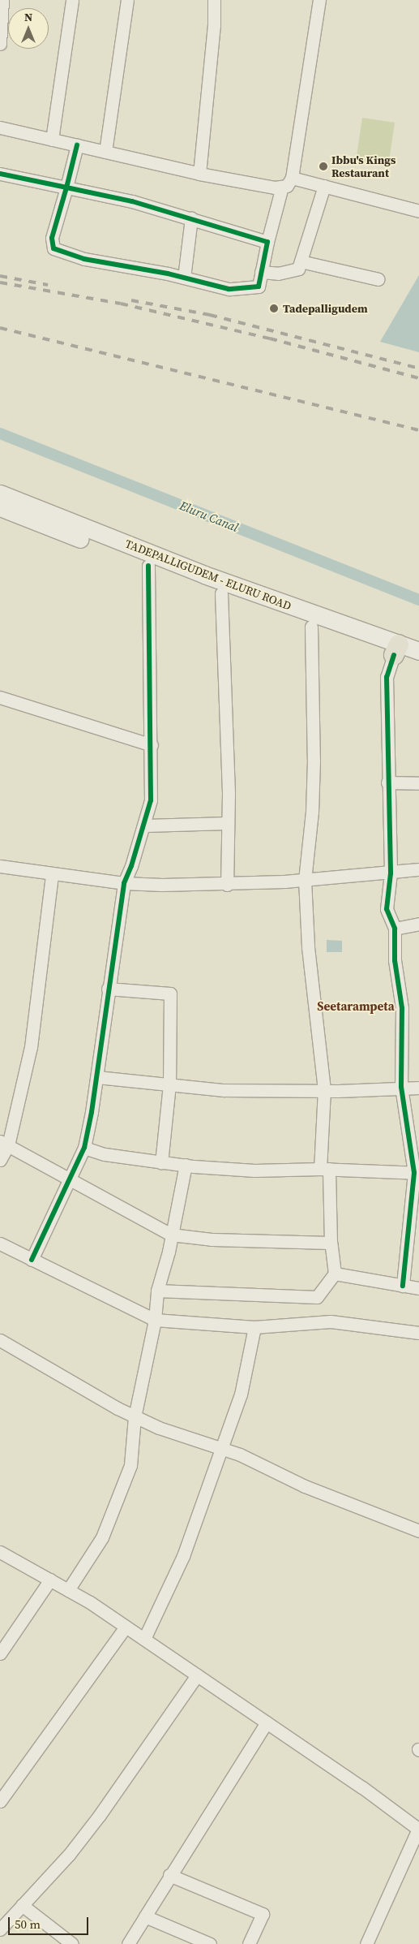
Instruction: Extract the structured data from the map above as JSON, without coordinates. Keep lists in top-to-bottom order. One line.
{"streets":{"main road":["TADEPALLIGUDEM - ELURU ROAD"]},"districts":["Seetarampeta"],"water":["Eluru Canal"],"places":["Ibbu's Kings Restaurant","Tadepalligudem"],"scale_bar":"50 m","north":"top"}
